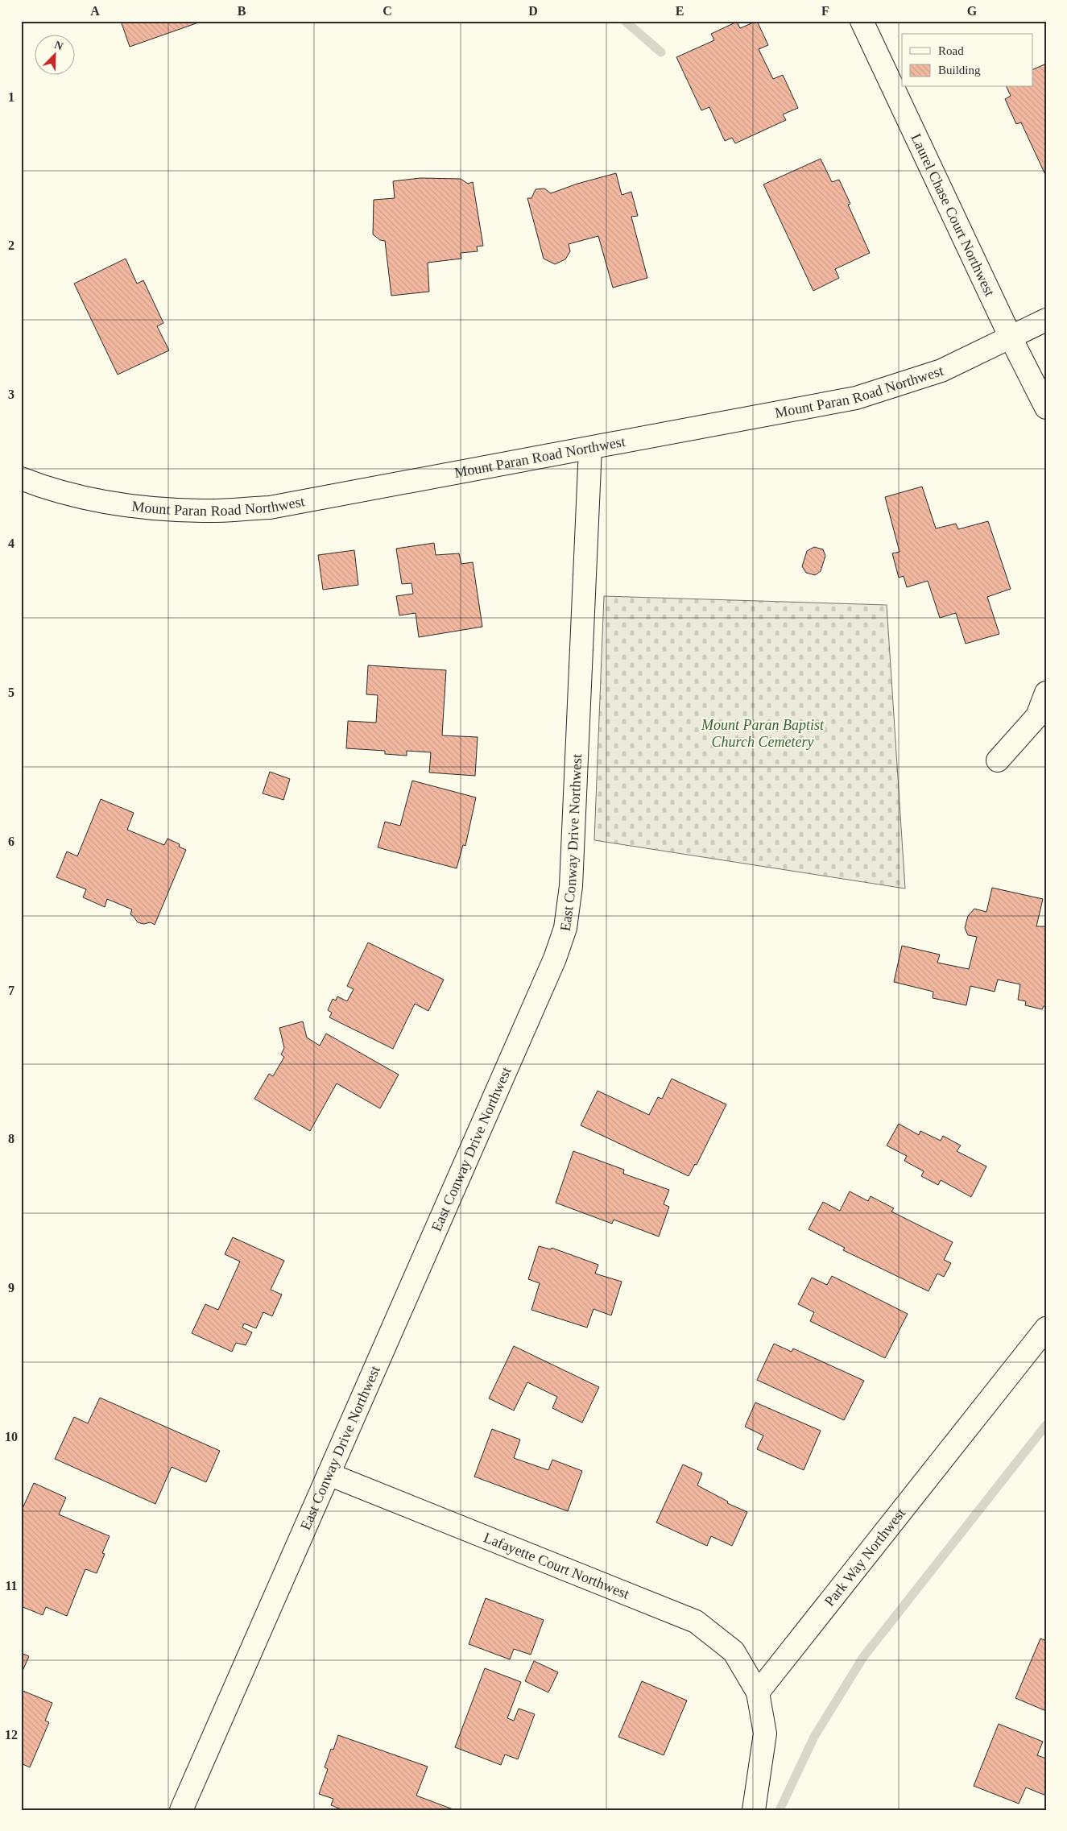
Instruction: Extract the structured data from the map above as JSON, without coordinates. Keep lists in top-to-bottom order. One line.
{"streets":{"street":["Laurel Chase Court Northwest","Mount Paran Road Northwest","East Conway Drive Northwest","Park Way Northwest","Lafayette Court Northwest"]},"crossings":[["Laurel Chase Court Northwest","Mount Paran Road Northwest"],["Mount Paran Road Northwest","East Conway Drive Northwest"],["East Conway Drive Northwest","Lafayette Court Northwest"],["Park Way Northwest","Lafayette Court Northwest"]],"parks":["Mount Paran Baptist Church Cemetery"],"legend":["Road","Building"],"north":"top right","grid":{"columns":["A","B","C","D","E","F","G"],"rows":["1","2","3","4","5","6","7","8","9","10","11","12"]}}
